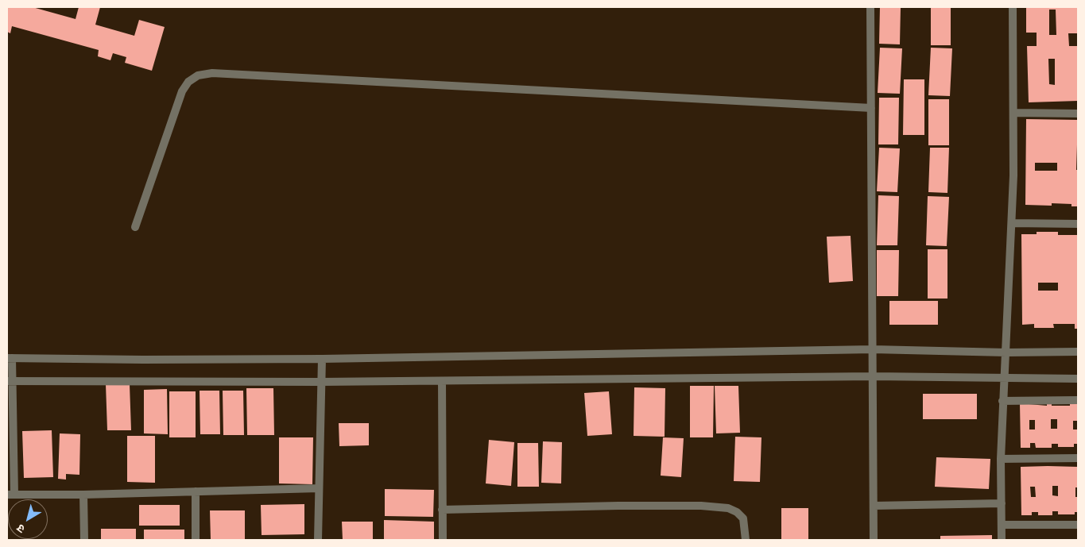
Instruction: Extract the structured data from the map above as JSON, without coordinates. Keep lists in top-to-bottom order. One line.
{"north":"bottom left"}
